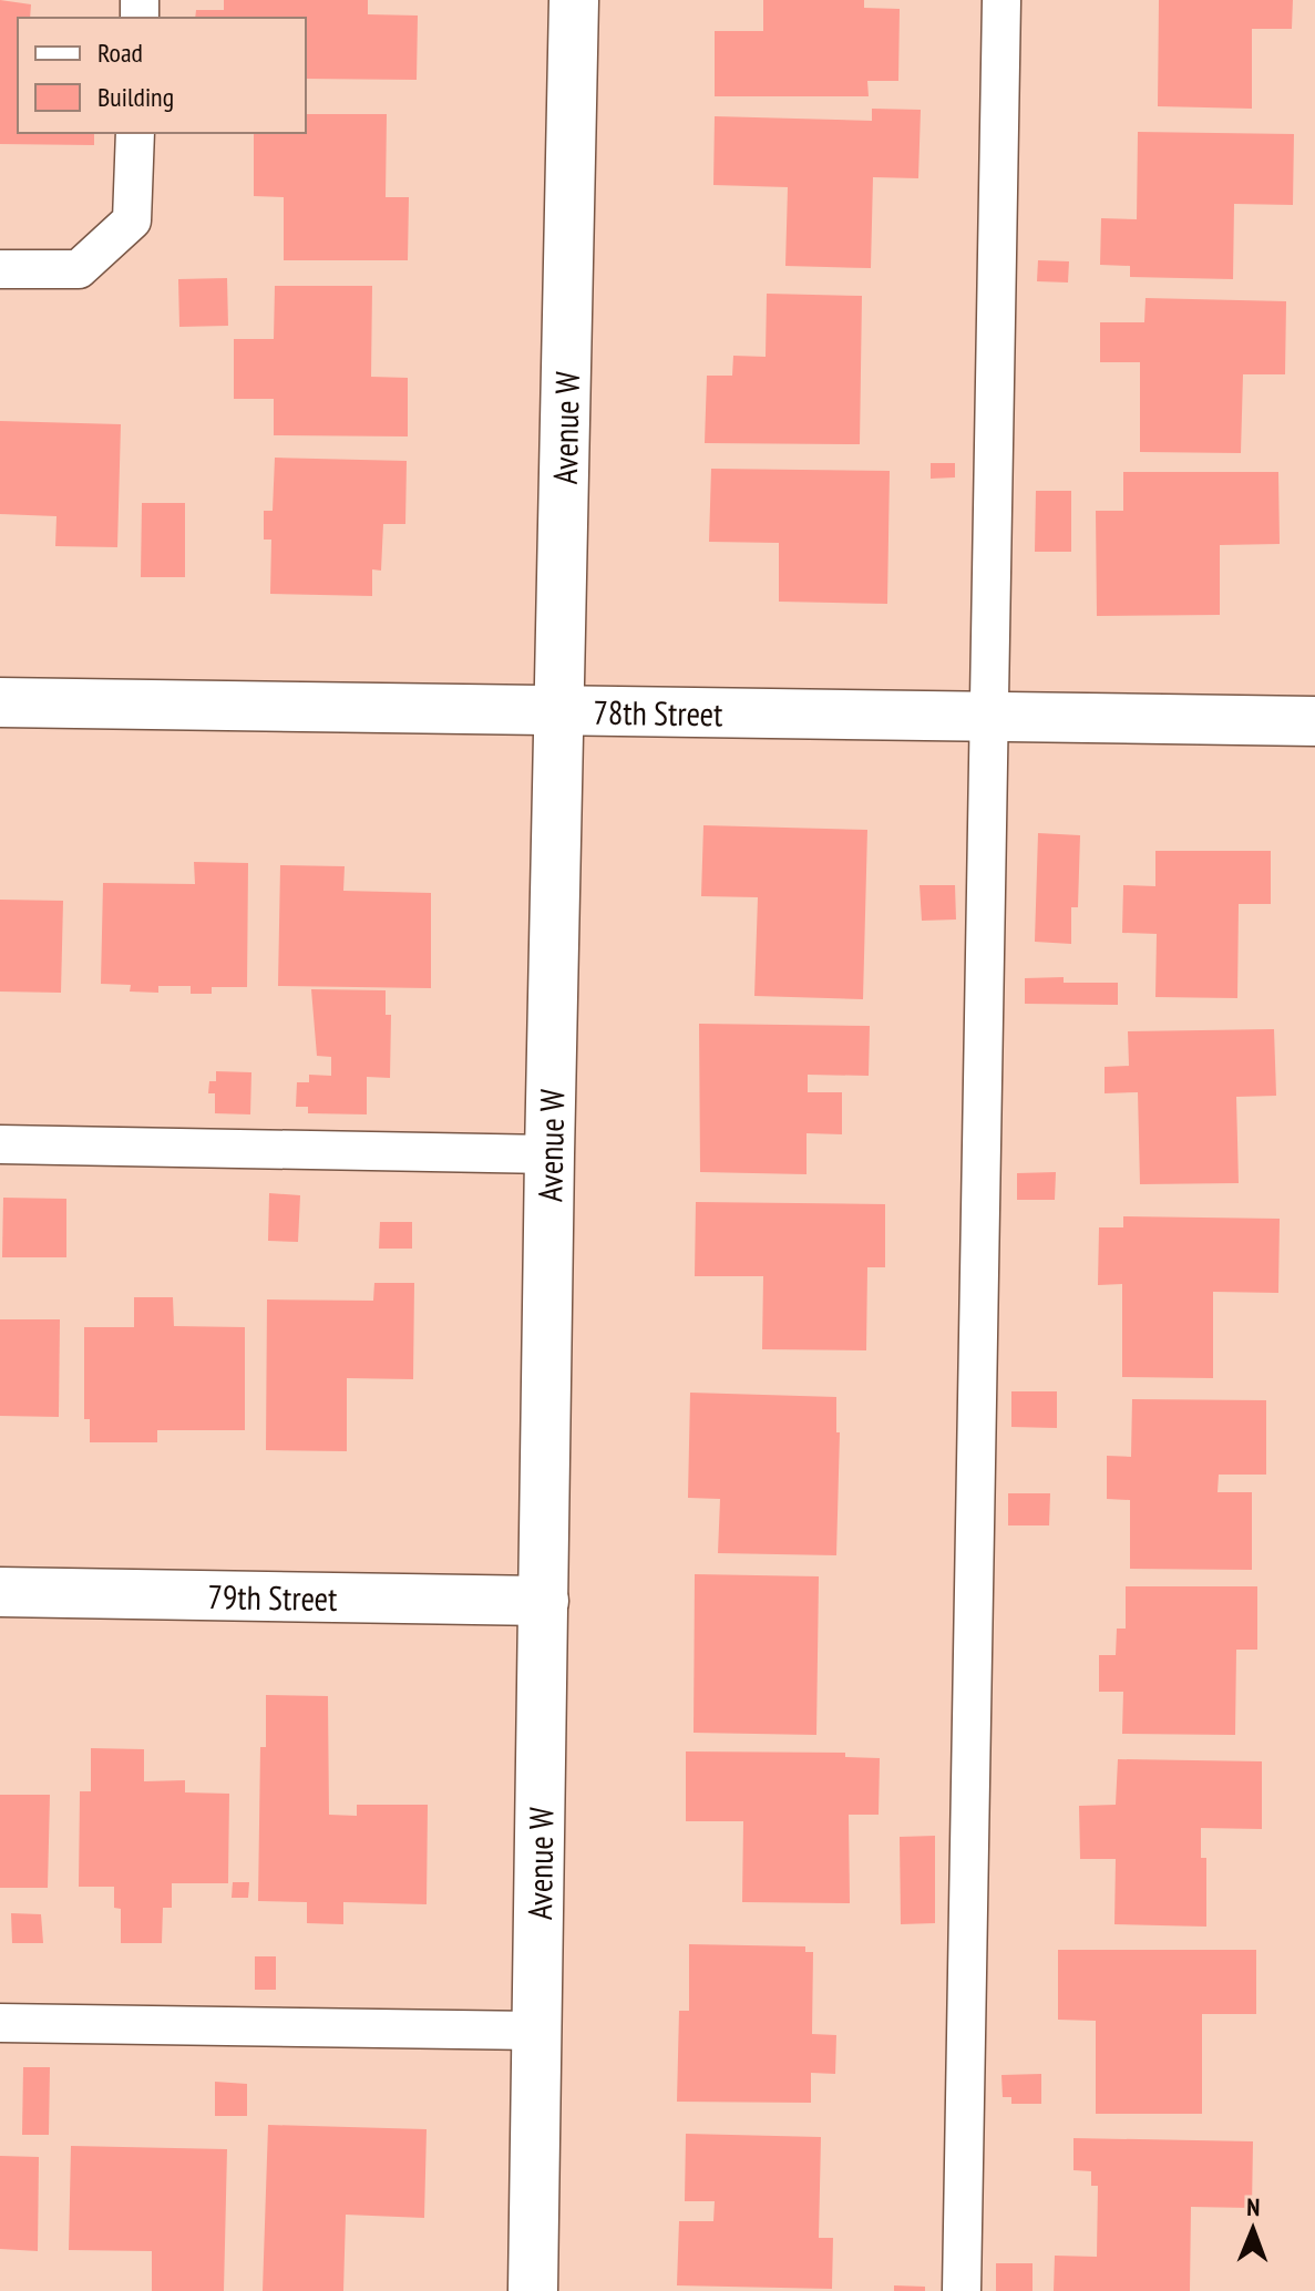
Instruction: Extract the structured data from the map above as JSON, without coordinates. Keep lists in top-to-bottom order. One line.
{"streets":{"street":["Avenue W","78th Street","79th Street"]},"crossings":[["Avenue W","78th Street"],["Avenue W","79th Street"]],"legend":["Road","Building"],"north":"top"}
